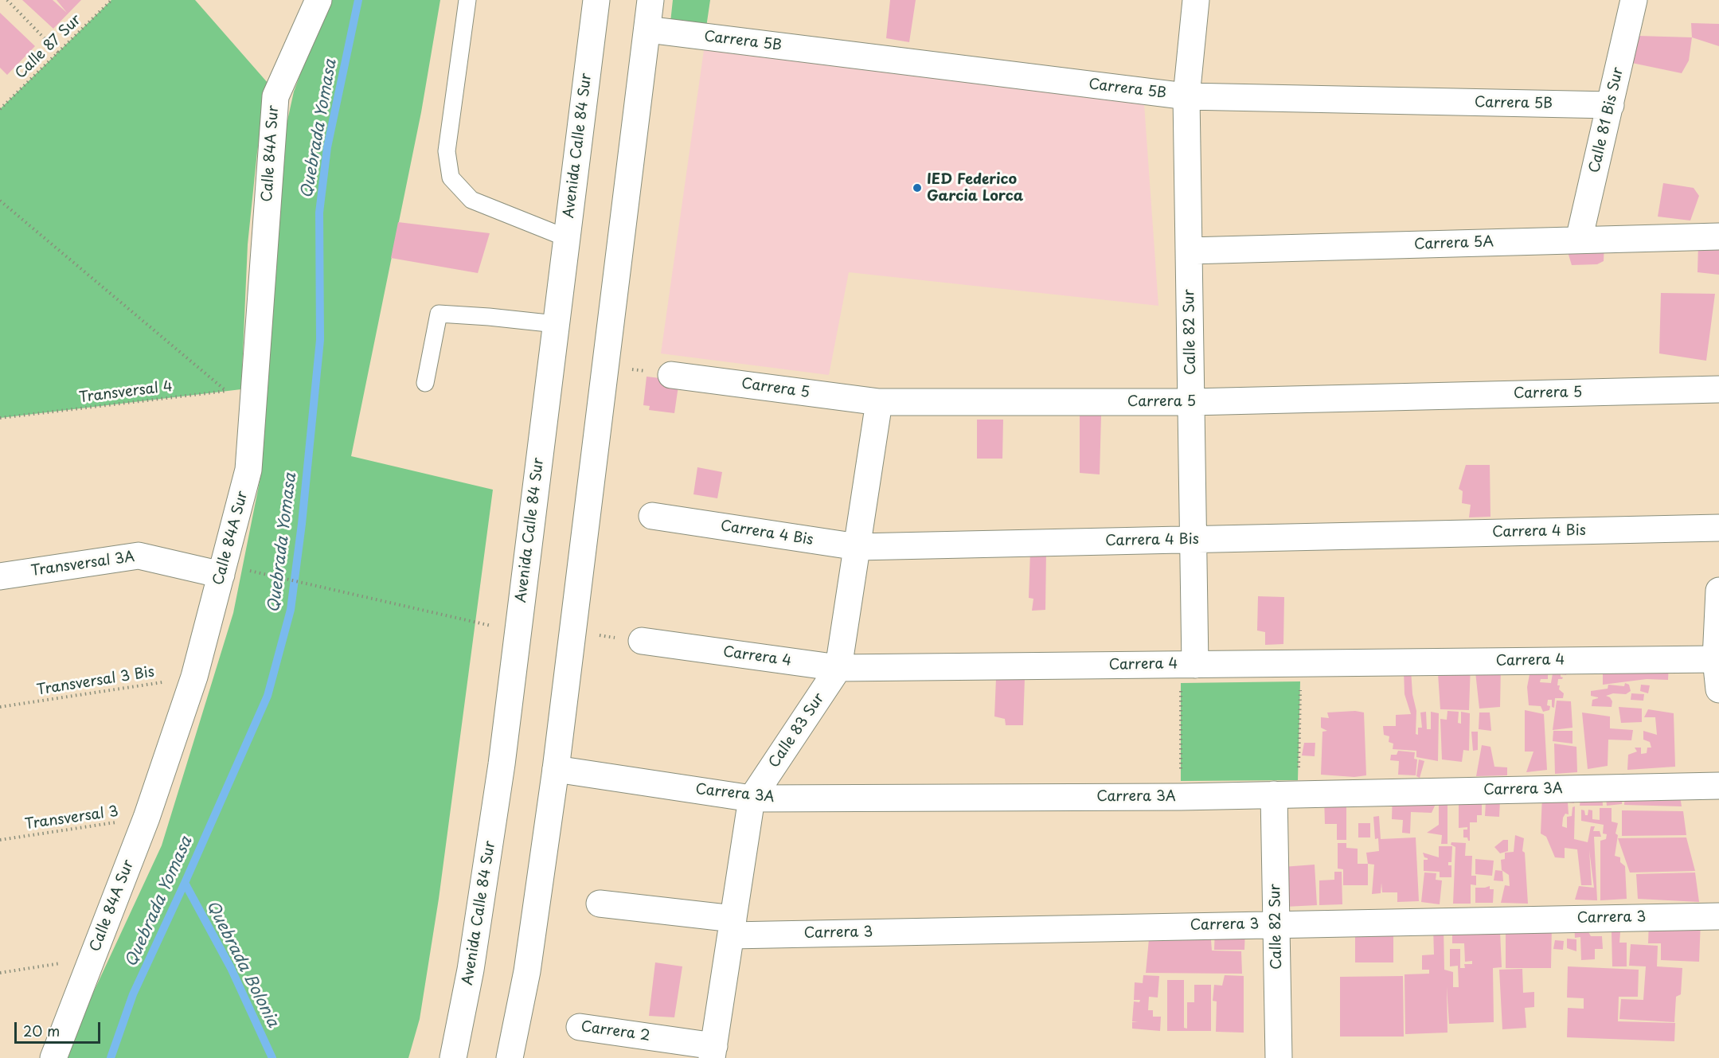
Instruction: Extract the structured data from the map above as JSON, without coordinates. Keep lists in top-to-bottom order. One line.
{"streets":{"main road":["Carrera 5B","Calle 81 Bis Sur","Avenida Calle 84 Sur","Calle 84A Sur","Carrera 5A","Calle 82 Sur","Carrera 5","Carrera 4 Bis","Transversal 3A","Carrera 4","Calle 83 Sur","Carrera 3A","Carrera 3","Carrera 2"],"path":["Calle 87 Sur","Transversal 4","Transversal 3 Bis","Transversal 3"]},"crossings":[["Carrera 5B","Calle 81 Bis Sur"],["Carrera 5B","Calle 82 Sur"],["Calle 81 Bis Sur","Carrera 5A"],["Calle 84A Sur","Transversal 4"],["Calle 84A Sur","Transversal 3A"],["Calle 84A Sur","Transversal 3 Bis"],["Calle 84A Sur","Transversal 3"],["Carrera 5A","Calle 82 Sur"],["Calle 82 Sur","Carrera 5"],["Calle 82 Sur","Carrera 4 Bis"],["Calle 82 Sur","Carrera 4"],["Calle 82 Sur","Carrera 3A"],["Calle 82 Sur","Carrera 3"],["Carrera 5","Calle 83 Sur"],["Carrera 4 Bis","Calle 83 Sur"],["Carrera 4","Calle 83 Sur"],["Calle 83 Sur","Carrera 3A"],["Calle 83 Sur","Carrera 3"],["Calle 83 Sur","Carrera 2"]],"water":["Quebrada Yomasa","Quebrada Bolonia"],"places":["IED Federico Garcia Lorca"],"scale_bar":"20 m"}
